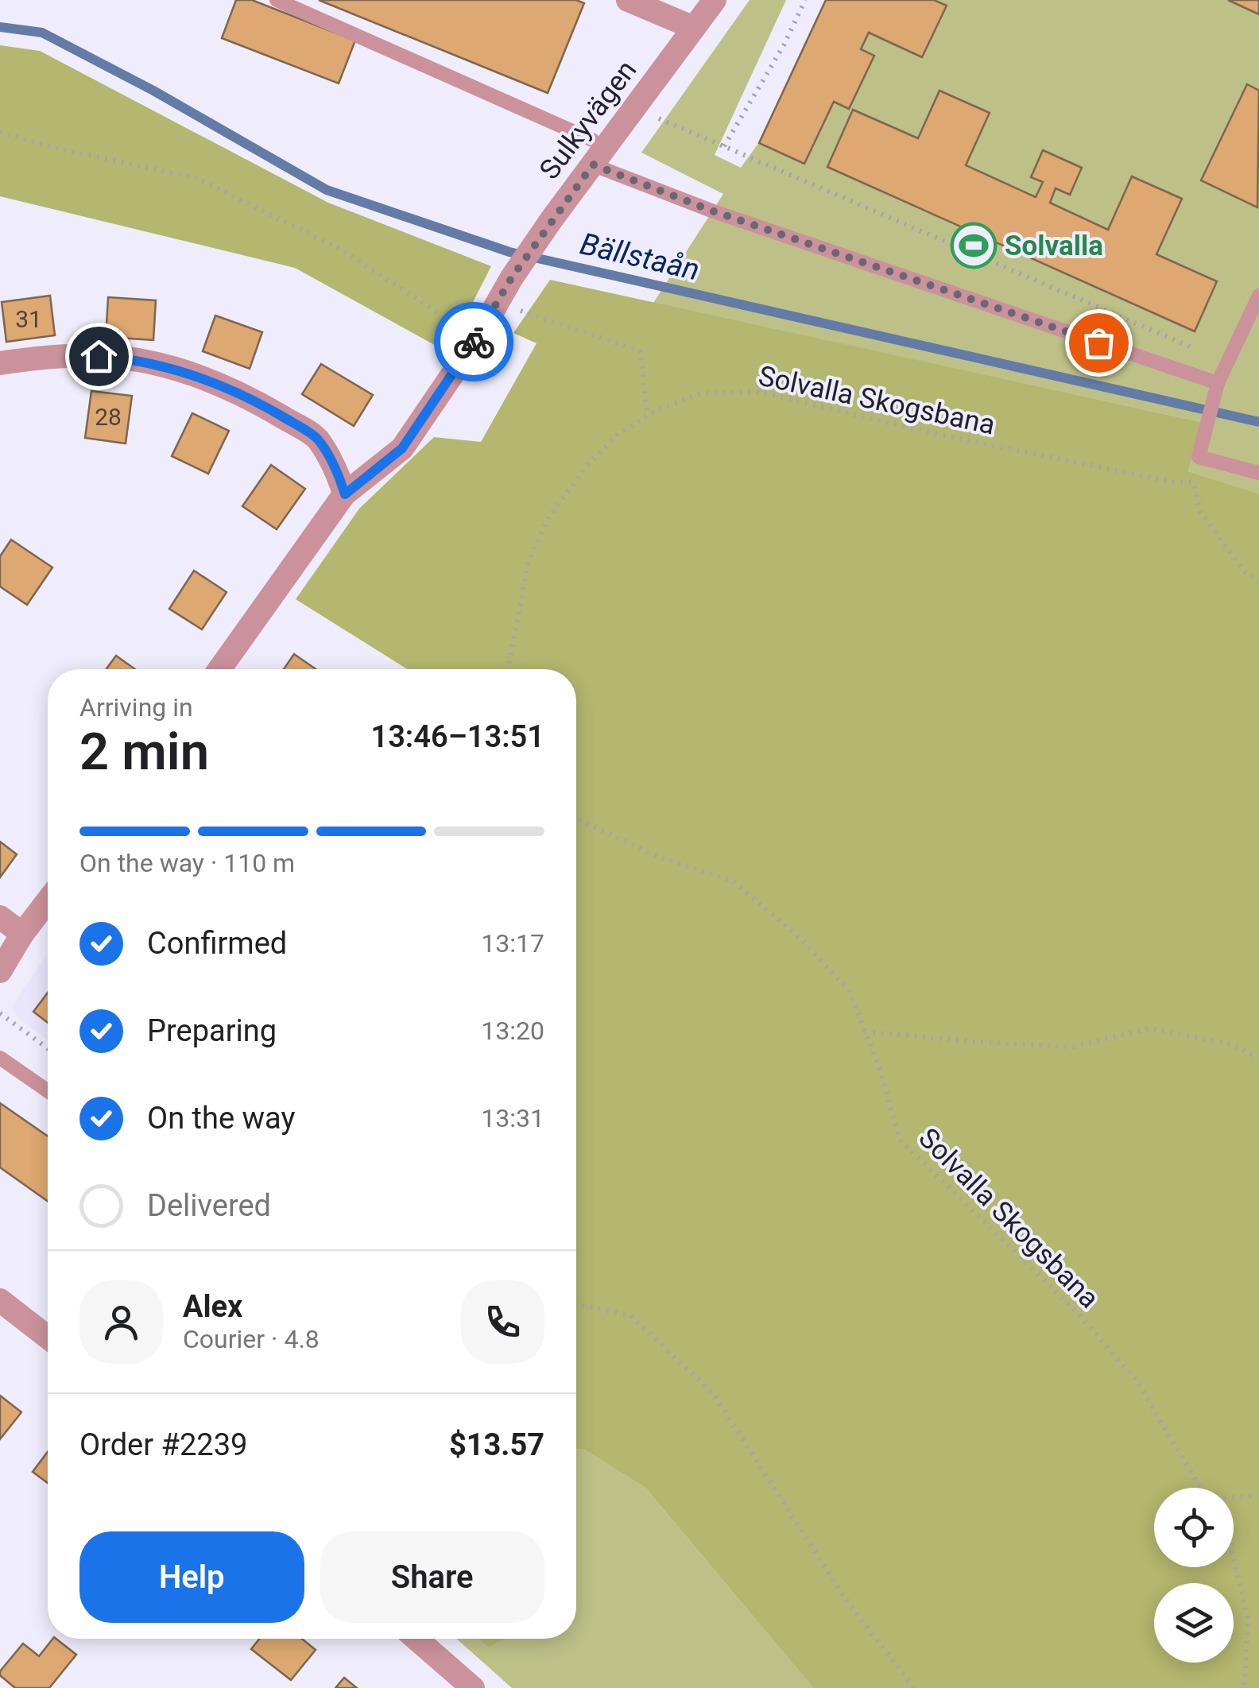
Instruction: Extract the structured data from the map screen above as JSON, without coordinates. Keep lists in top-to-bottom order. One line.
{"streets":{"street":["Sulkyvägen"],"path":["Solvalla Skogsbana"]},"water":["Bällstaån"],"places":{"sports":["Solvalla"]},"house_numbers":["31","28"],"page":{"heading":["2 min","Arriving in","13:46–13:51"],"panel":["Alex","Courier · 4.8","Order #2239","$13.57"],"bar":"On the way · 110 m","list":[["Confirmed","13:17"],["Preparing","13:20"],["On the way","13:31"],"Delivered"],"buttons":["Help","Share"]}}
